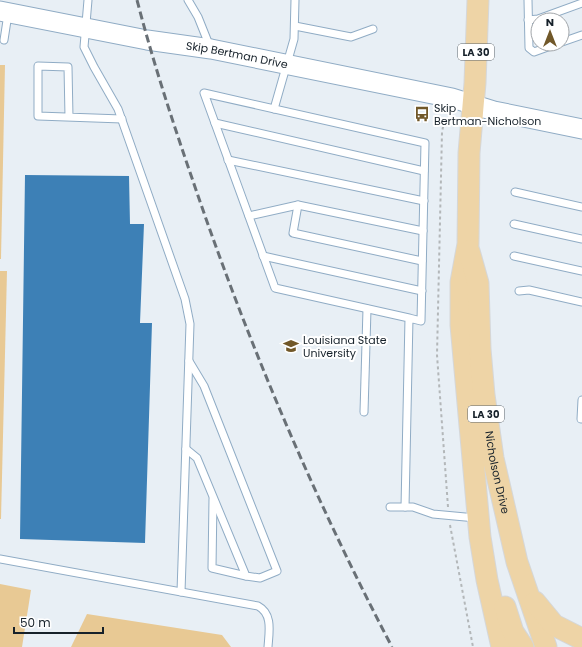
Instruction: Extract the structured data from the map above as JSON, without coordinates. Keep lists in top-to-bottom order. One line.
{"streets":{"main road":["LA 30","Nicholson Drive"],"street":["Skip Bertman Drive"]},"crossings":[["Skip Bertman Drive","Nicholson Drive"]],"places":{"bus stop":["Skip Bertman-Nicholson"],"school or university":["Louisiana State University"]},"scale_bar":"50 m","north":"top"}
